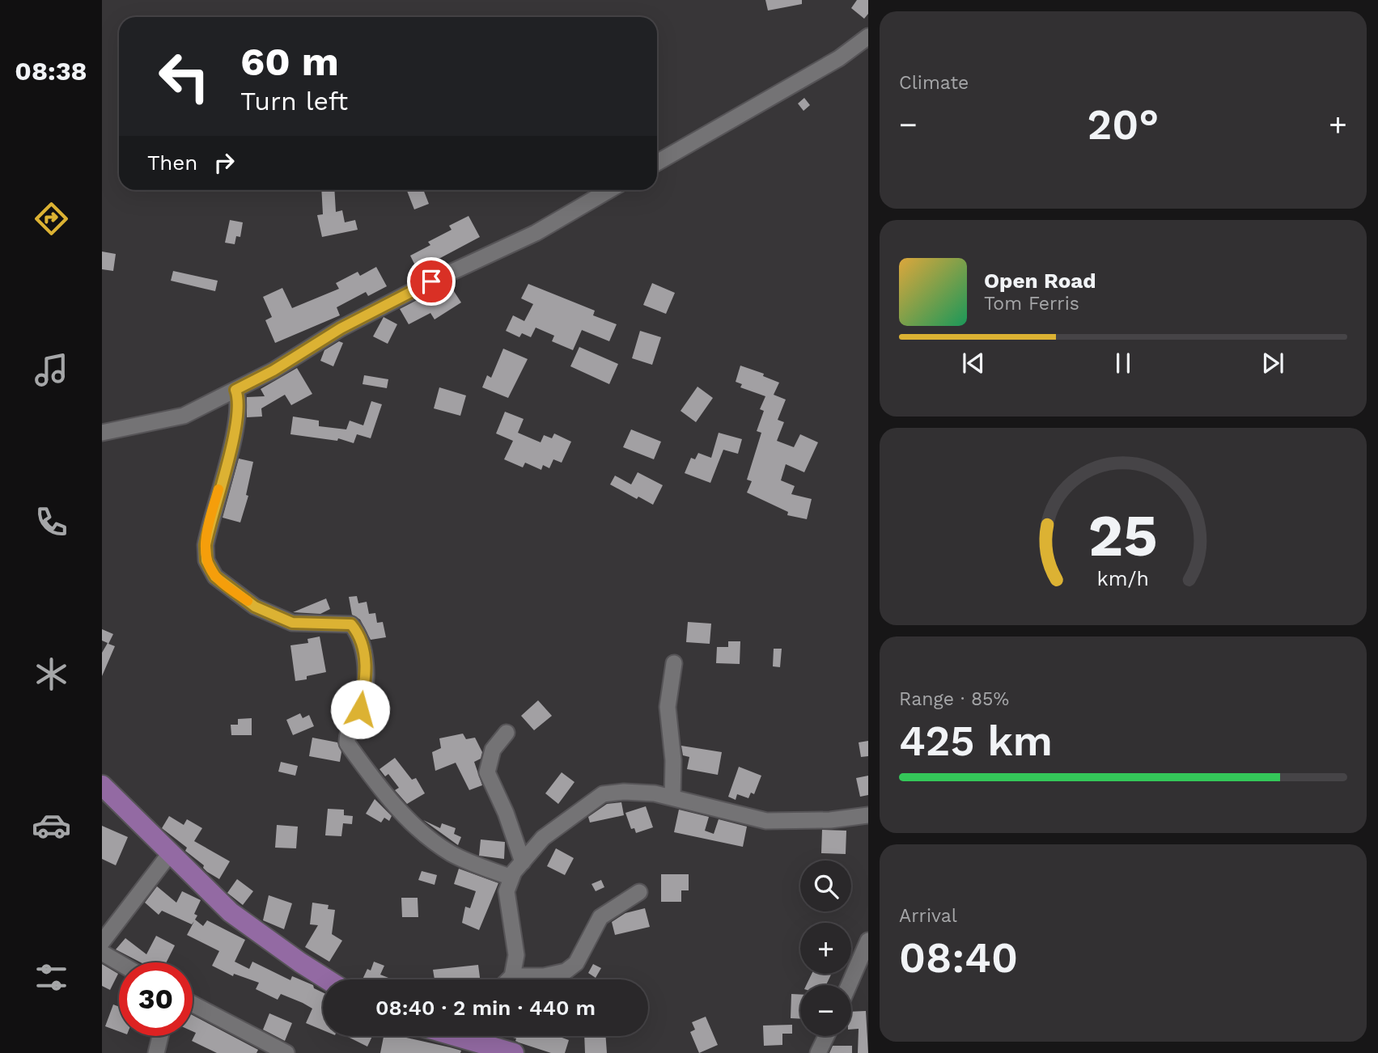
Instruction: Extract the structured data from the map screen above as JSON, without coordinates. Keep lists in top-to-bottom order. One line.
{"page":{"tabs":"08:38","tile":["Climate",["Range · 85%","425 km"],["Arrival","08:40"]],"turn":["60 m","Turn left"],"heat":["−","20°","+"],"then":"Then","song":["Open Road","Tom Ferris"],"map_buttons":["+","−"],"limit":"30","trip":"08:40 · 2 min · 440 m","gauge":["25","km/h"]}}
